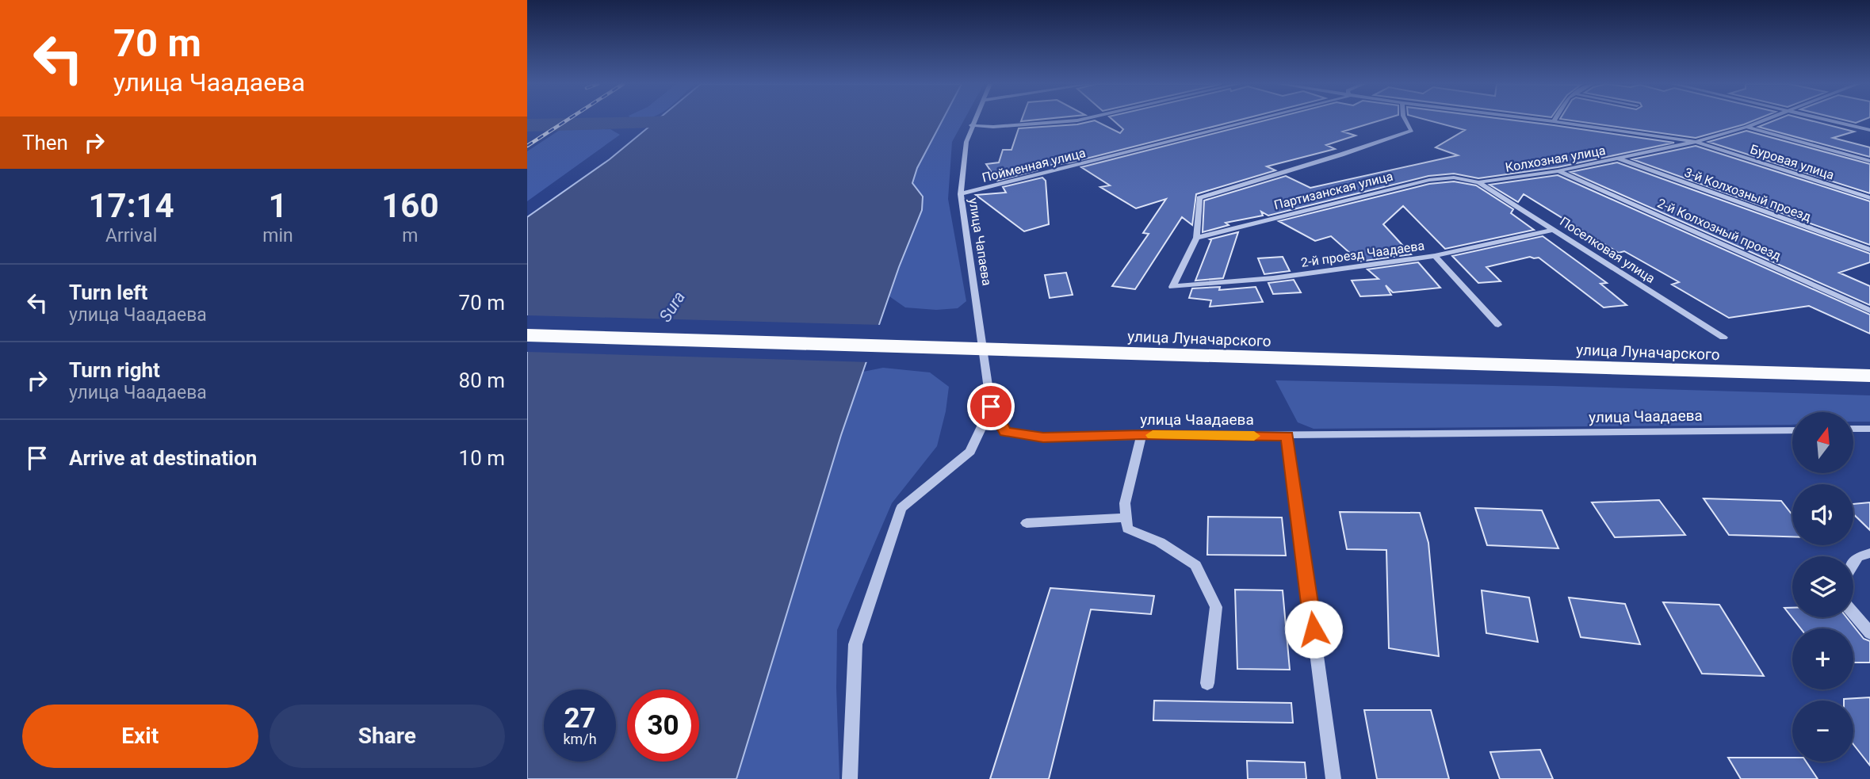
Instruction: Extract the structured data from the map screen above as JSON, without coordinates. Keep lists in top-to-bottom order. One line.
{"streets":{"main road":["улица Луначарского"],"street":["Колхозная улица","Буровая улица","Пойменная улица","Партизанская улица","3-й Колхозный проезд","2-й Колхозный проезд","улица Чапаева","Поселковая улица","2-й проезд Чаадаева","улица Чаадаева"]},"crossings":[["Колхозная улица","Буровая улица"],["Колхозная улица","Партизанская улица"],["Колхозная улица","3-й Колхозный проезд"],["Колхозная улица","2-й Колхозный проезд"],["Колхозная улица","Поселковая улица"],["Пойменная улица","улица Чапаева"],["Партизанская улица","Поселковая улица"],["Партизанская улица","2-й проезд Чаадаева"],["улица Чапаева","улица Чаадаева"],["Поселковая улица","2-й проезд Чаадаева"]],"water":["Sura"],"north":"top","page":{"turn":["70 m","улица Чаадаева"],"then":"Then","eta":["17:14","Arrival","1","min","160","m"],"list":[{"name":"Turn left","note":"улица Чаадаева","value":"70 m"},{"name":"Turn right","note":"улица Чаадаева","value":"80 m"},{"name":"Arrive at destination","value":"10 m"}],"map_buttons":["+","−"],"speed":"27 km/h","limit":"30","buttons":["Exit","Share"]}}
